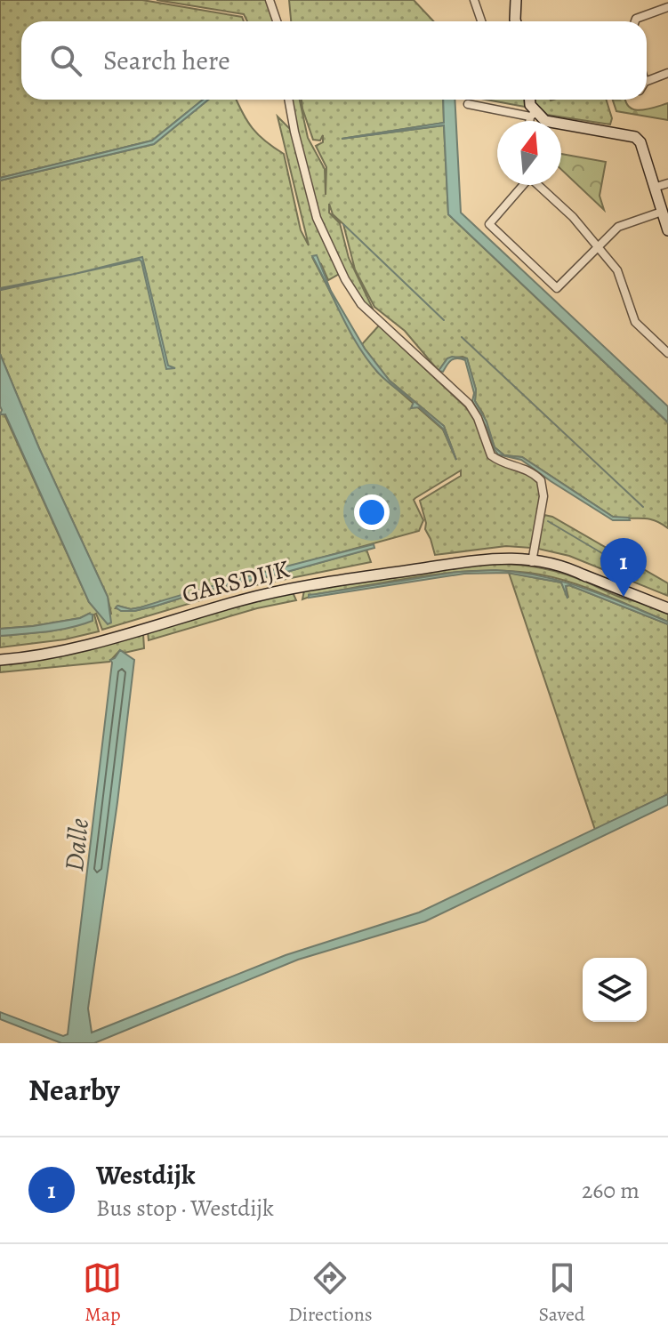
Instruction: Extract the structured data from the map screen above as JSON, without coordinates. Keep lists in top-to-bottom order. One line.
{"streets":{"main road":["GARSDIJK"]},"water":["Dalle"],"north":"top","page":{"search":"Search here","pins":"1","heading":"Nearby","list":[{"mark":"1","name":"Westdijk","note":"Bus stop · Westdijk","value":"260 m"}],"nav":["Map","Directions","Saved"]}}
